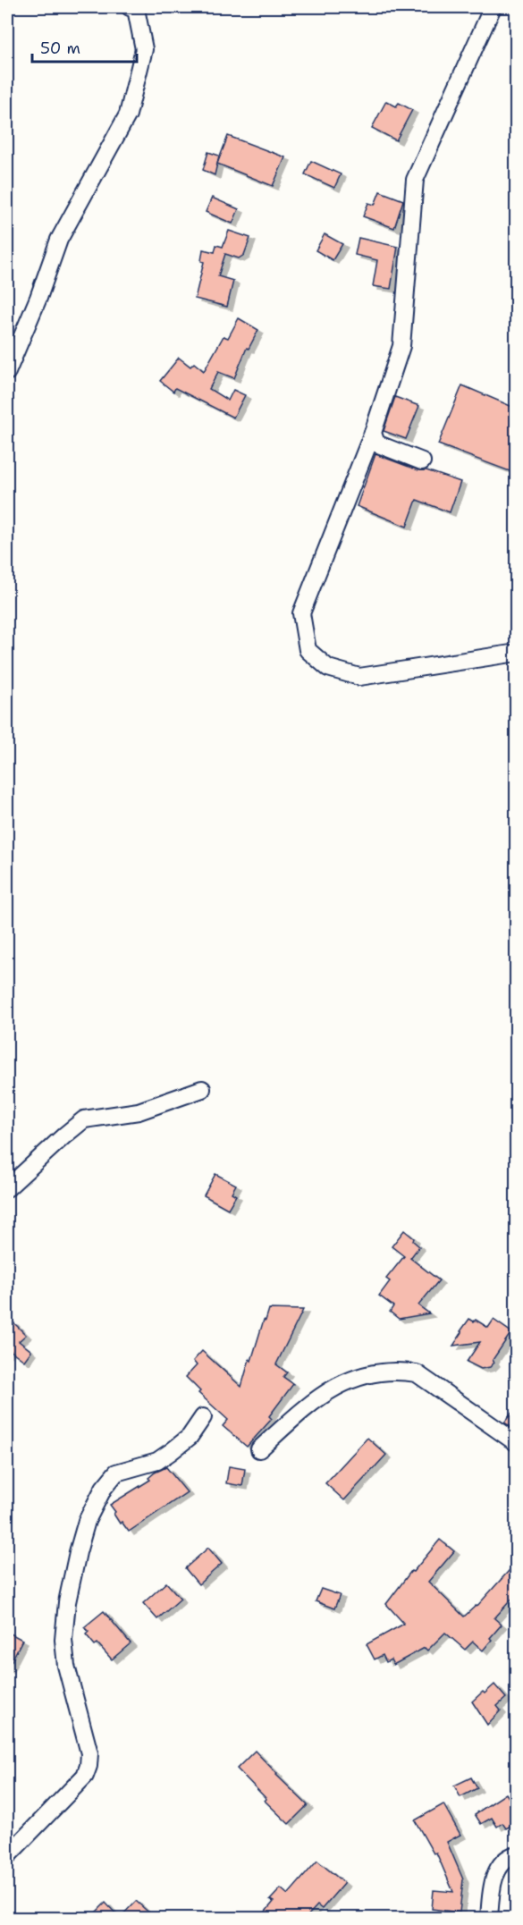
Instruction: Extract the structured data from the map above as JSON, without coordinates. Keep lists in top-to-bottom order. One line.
{"scale_bar":"50 m"}
